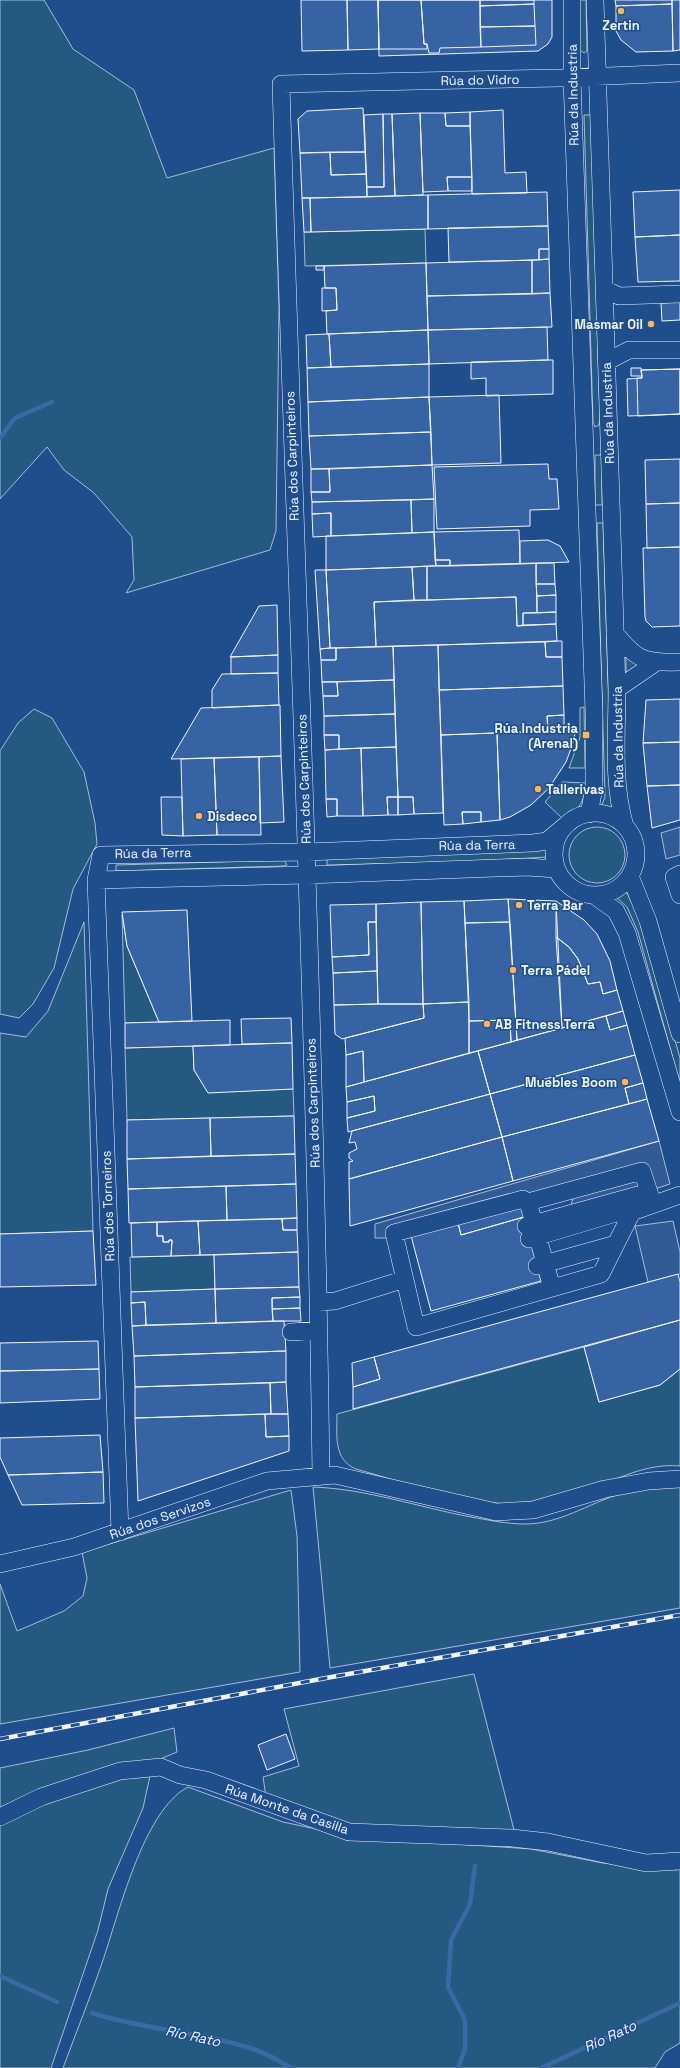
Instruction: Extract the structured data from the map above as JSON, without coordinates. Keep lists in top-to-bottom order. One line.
{"streets":{"street":["Rúa do Vidro","Rúa da Industria","Rúa dos Carpinteiros","Rúa da Terra","Rúa dos Torneiros","Rúa dos Servizos","Rúa Monte da Casilla"]},"crossings":[["Rúa do Vidro","Rúa da Industria"],["Rúa do Vidro","Rúa dos Carpinteiros"],["Rúa da Industria","Rúa da Terra"],["Rúa dos Carpinteiros","Rúa da Terra"],["Rúa dos Carpinteiros","Rúa dos Servizos"],["Rúa da Terra","Rúa dos Torneiros"],["Rúa dos Torneiros","Rúa dos Servizos"]],"water":["Río Rato"],"places":{"other":["Zertin","Masmar Oil","Tallerivas","Disdeco","Terra Bar","Terra Pádel","AB Fitness Terra","Muebles Boom"],"transit":["Rúa Industria (Arenal)"]}}
